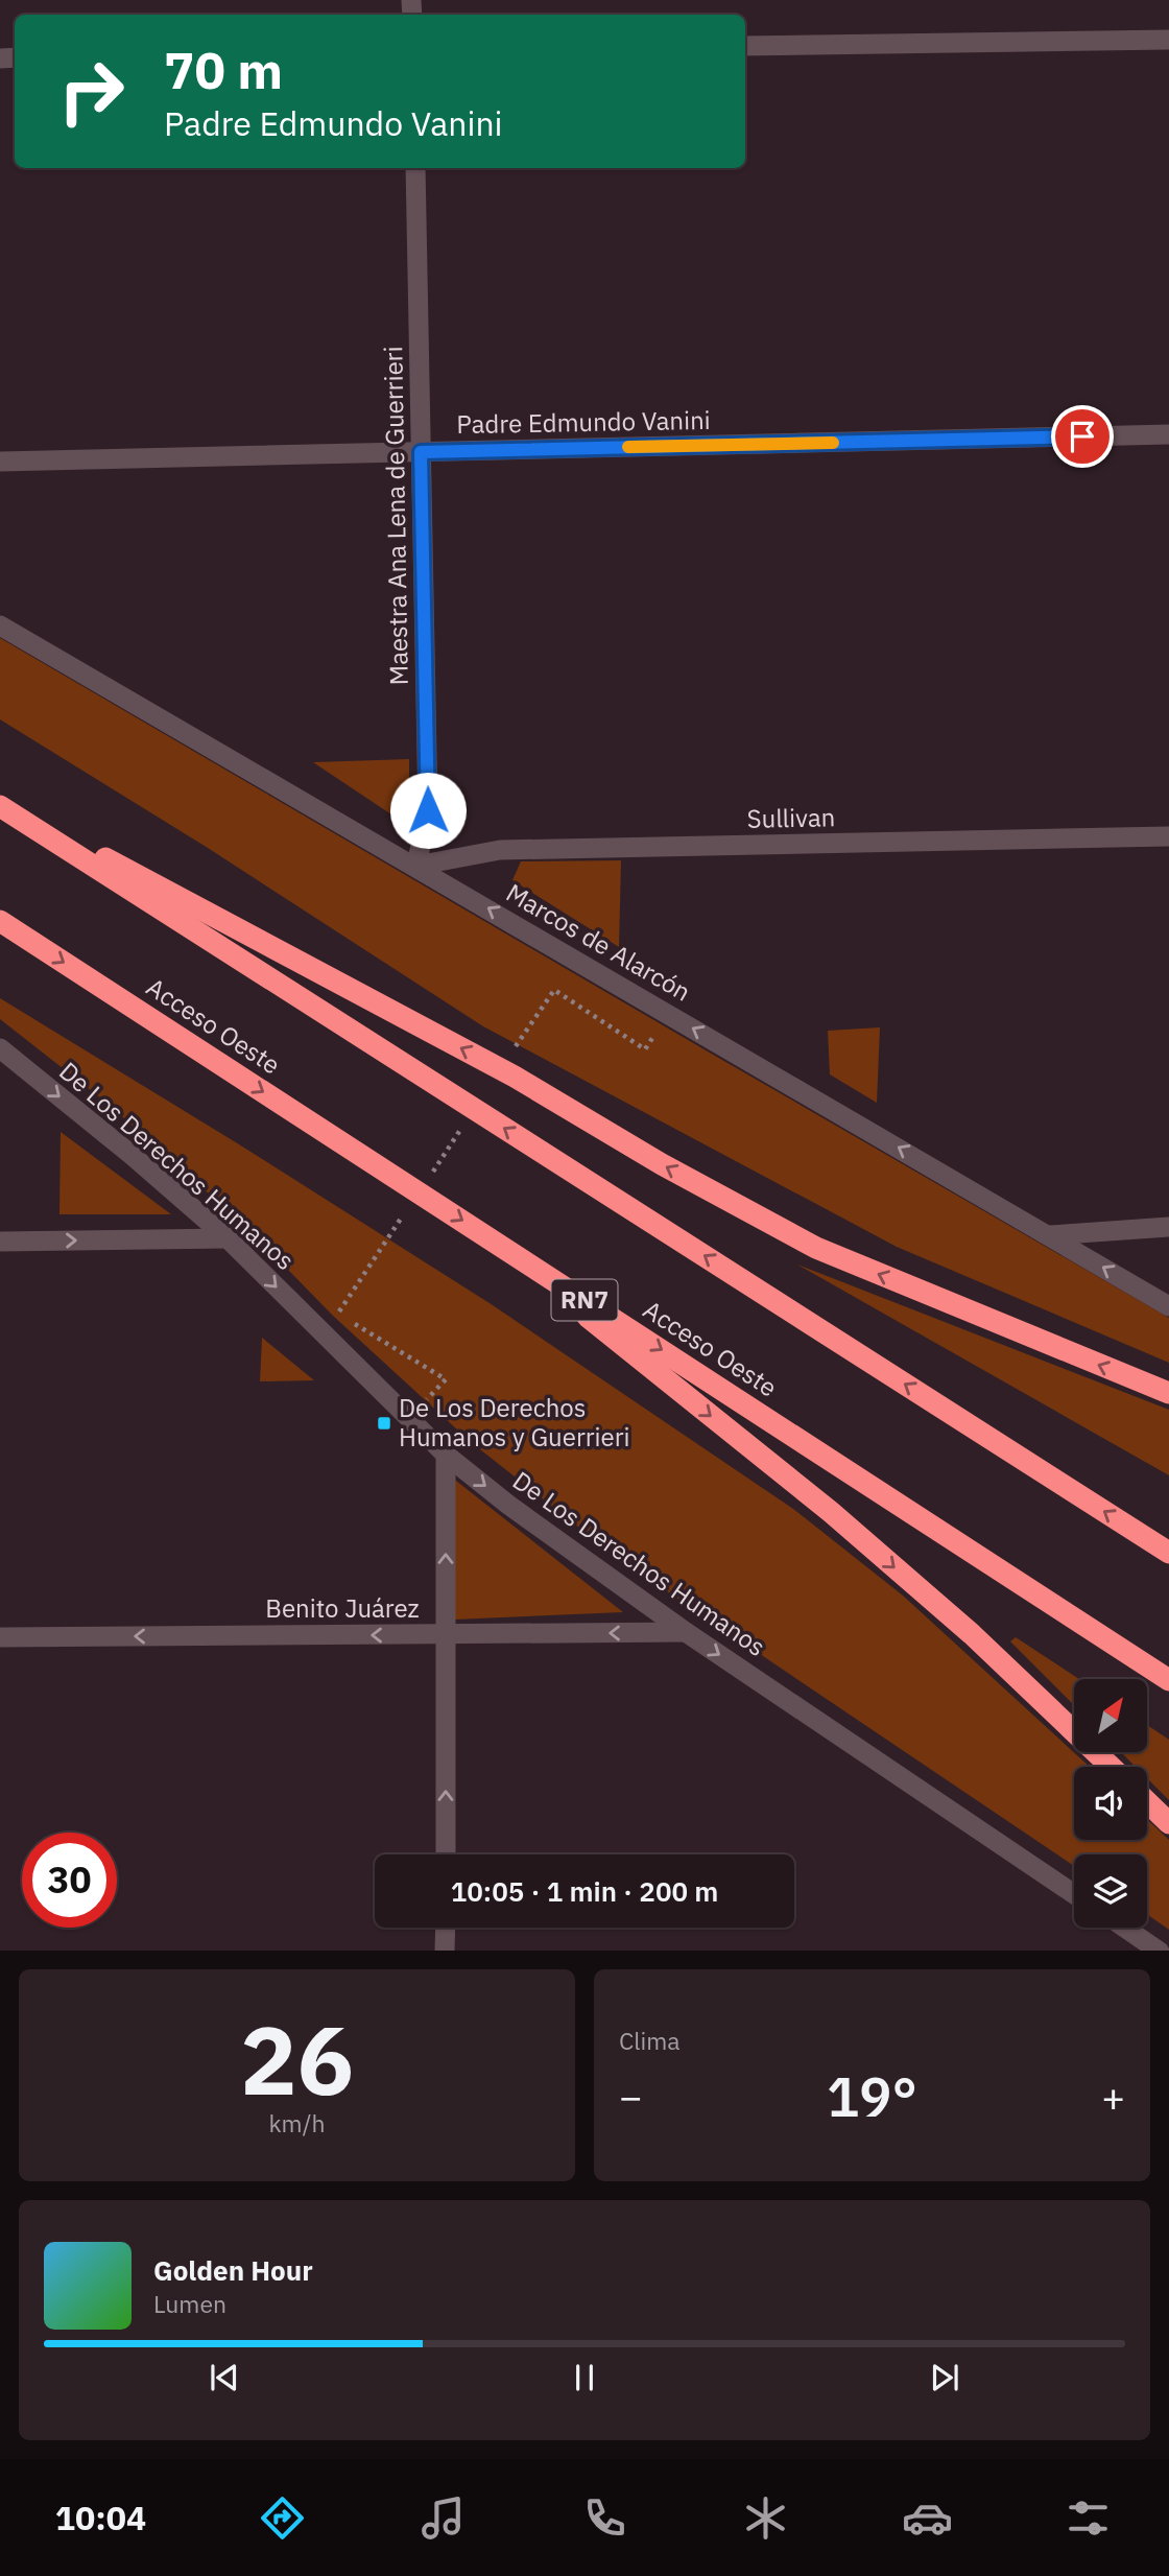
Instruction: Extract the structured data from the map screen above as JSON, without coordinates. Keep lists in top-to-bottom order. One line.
{"streets":{"highway":["Acceso Oeste","RN7"],"street":["Padre Edmundo Vanini","Maestra Ana Lena de Guerrieri","Sullivan","Marcos de Alarcón","De Los Derechos Humanos","Benito Juárez"]},"crossings":[["Padre Edmundo Vanini","Maestra Ana Lena de Guerrieri"],["Maestra Ana Lena de Guerrieri","Sullivan"],["Maestra Ana Lena de Guerrieri","Marcos de Alarcón"],["Sullivan","Marcos de Alarcón"],["De Los Derechos Humanos","Benito Juárez"]],"one_way":["Marcos de Alarcón","De Los Derechos Humanos","Benito Juárez"],"places":{"transit":["De Los Derechos Humanos y Guerrieri"]},"north":"top right","page":{"turn":["70 m","Padre Edmundo Vanini"],"limit":"30","trip":"10:05 · 1 min · 200 m","tile":[["26","km/h"],"Clima"],"heat":["−","19°","+"],"song":["Golden Hour","Lumen"],"tabs":"10:04"}}
